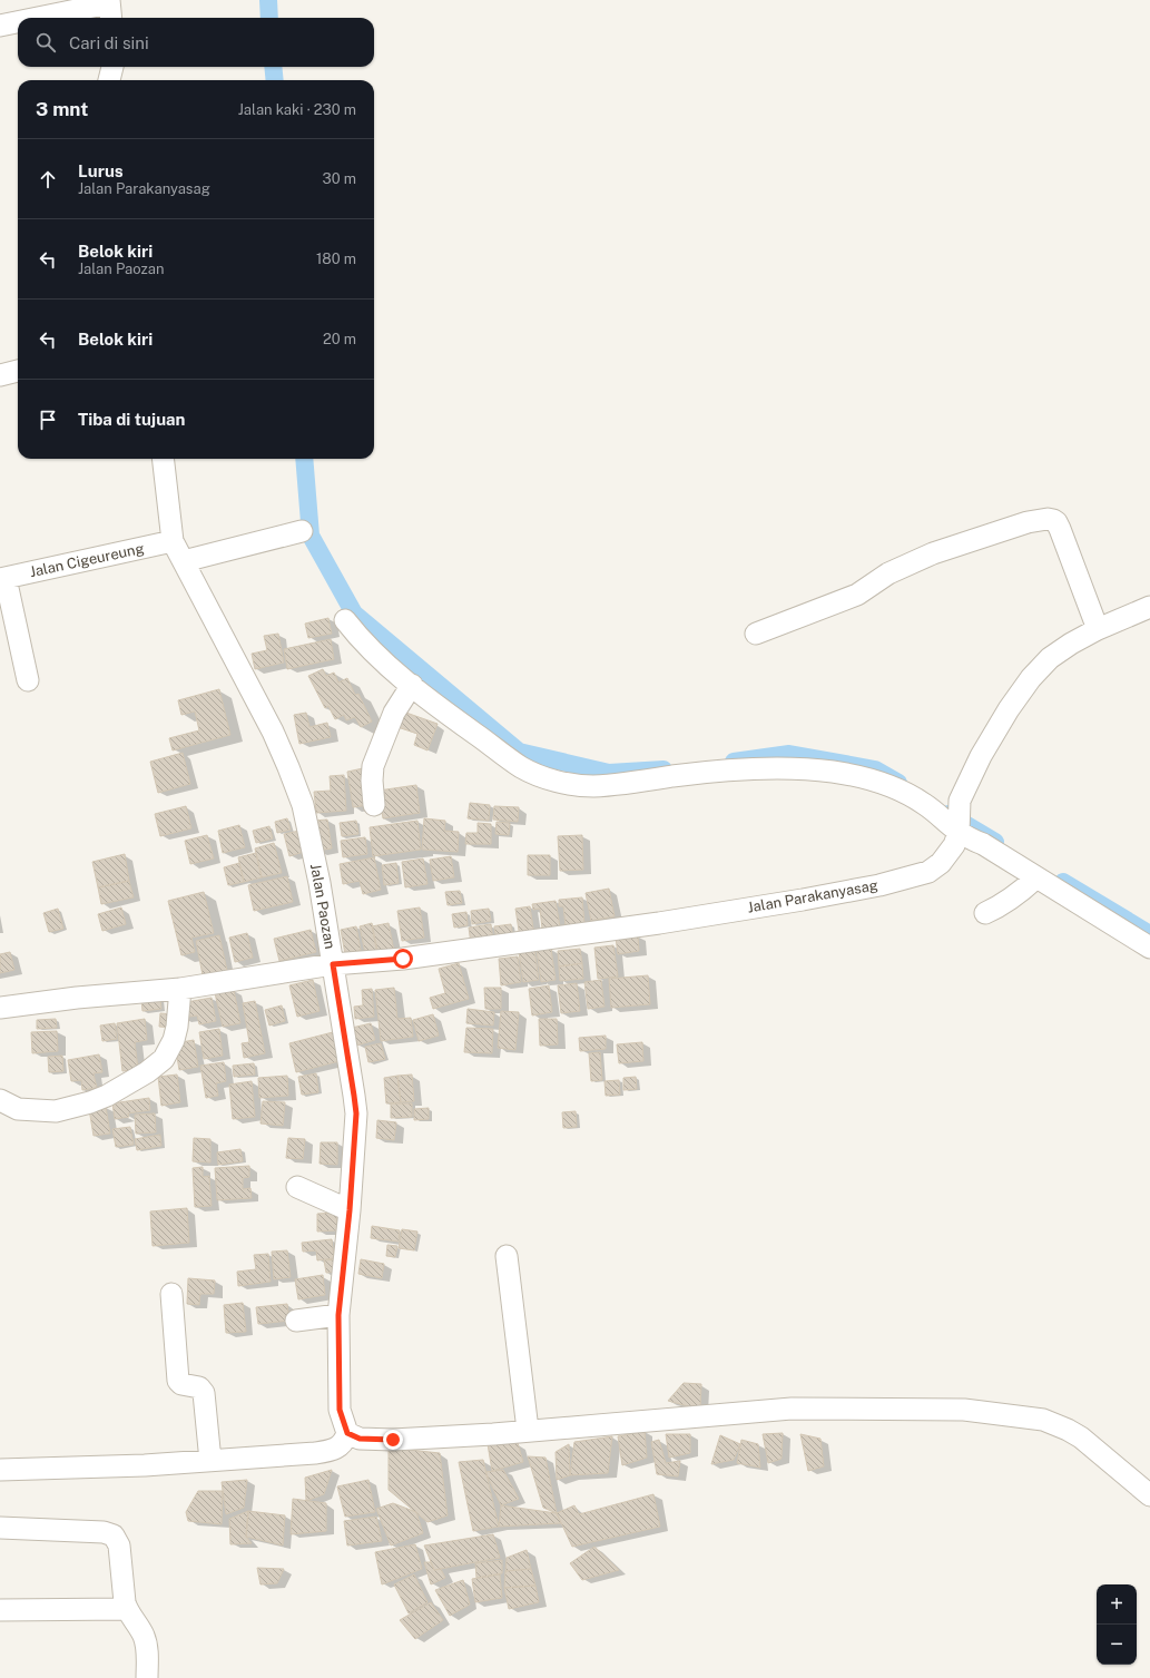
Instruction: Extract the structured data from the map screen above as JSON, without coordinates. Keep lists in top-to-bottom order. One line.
{"streets":{"street":["Jalan Cigeureung","Jalan Parakanyasag","Jalan Paozan"]},"crossings":[["Jalan Cigeureung","Jalan Paozan"],["Jalan Parakanyasag","Jalan Paozan"]],"page":{"search":"Cari di sini","heading":["3 mnt","Jalan kaki · 230 m"],"list":[["Lurus","Jalan Parakanyasag","30 m"],["Belok kiri","Jalan Paozan","180 m"],["Belok kiri","20 m"],"Tiba di tujuan"],"map_buttons":["+","−"]}}
